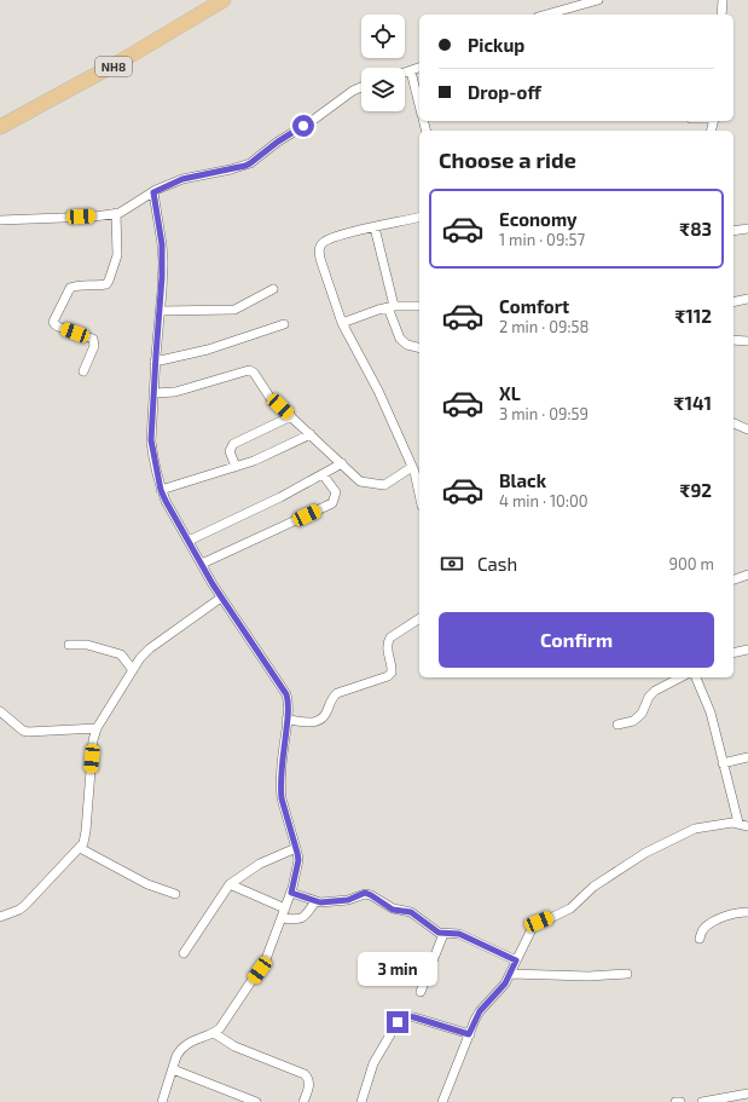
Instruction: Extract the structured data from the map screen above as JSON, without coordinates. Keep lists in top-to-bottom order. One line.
{"streets":{"highway":["NH8"]},"page":{"banner":["Pickup","Drop-off"],"heading":"Choose a ride","list":[{"name":"Economy","note":"1 min · 09:57","value":"₹83"},{"name":"Comfort","note":"2 min · 09:58","value":"₹112"},{"name":"XL","note":"3 min · 09:59","value":"₹141"},{"name":"Black","note":"4 min · 10:00","value":"₹92"}],"pay":["Cash","900 m"],"buttons":"Confirm","bubble":"3 min"}}
